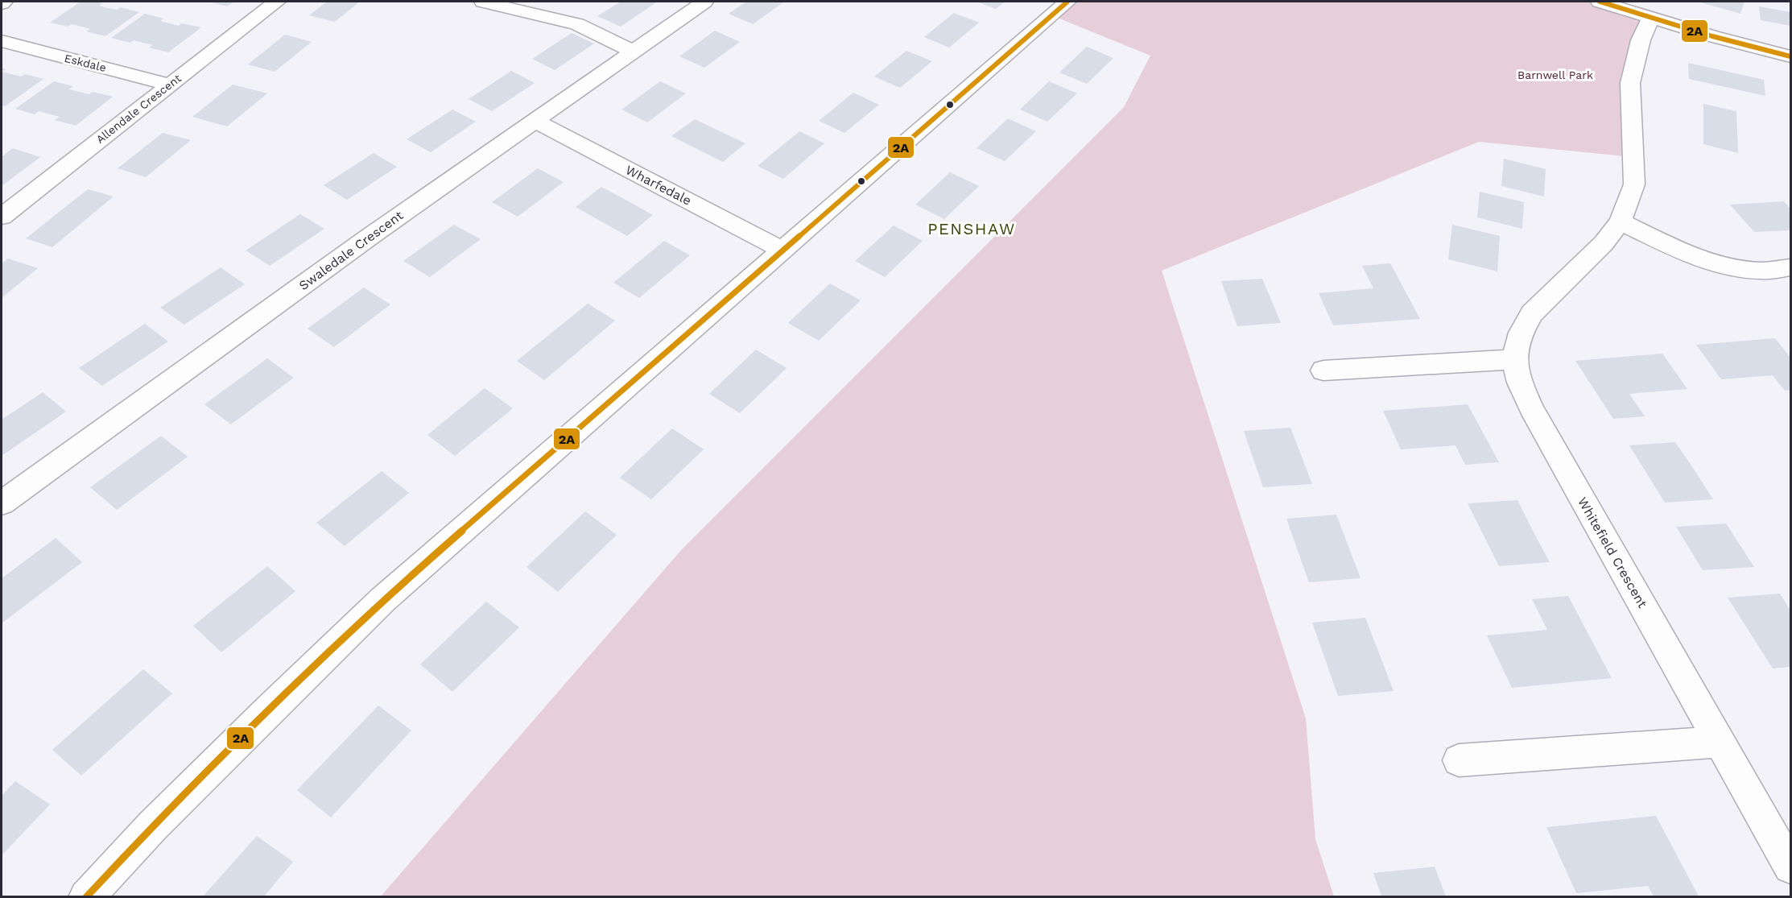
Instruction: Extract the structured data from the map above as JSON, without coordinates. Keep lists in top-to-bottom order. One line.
{"streets":{"street":["Eskdale","Allendale Crescent","Wharfedale","Swaledale Crescent","Whitefield Crescent"]},"crossings":[["Eskdale","Allendale Crescent"],["Wharfedale","Swaledale Crescent"]],"districts":["PENSHAW"],"parks":["Barnwell Park"],"lines":["transit line 2A"]}
